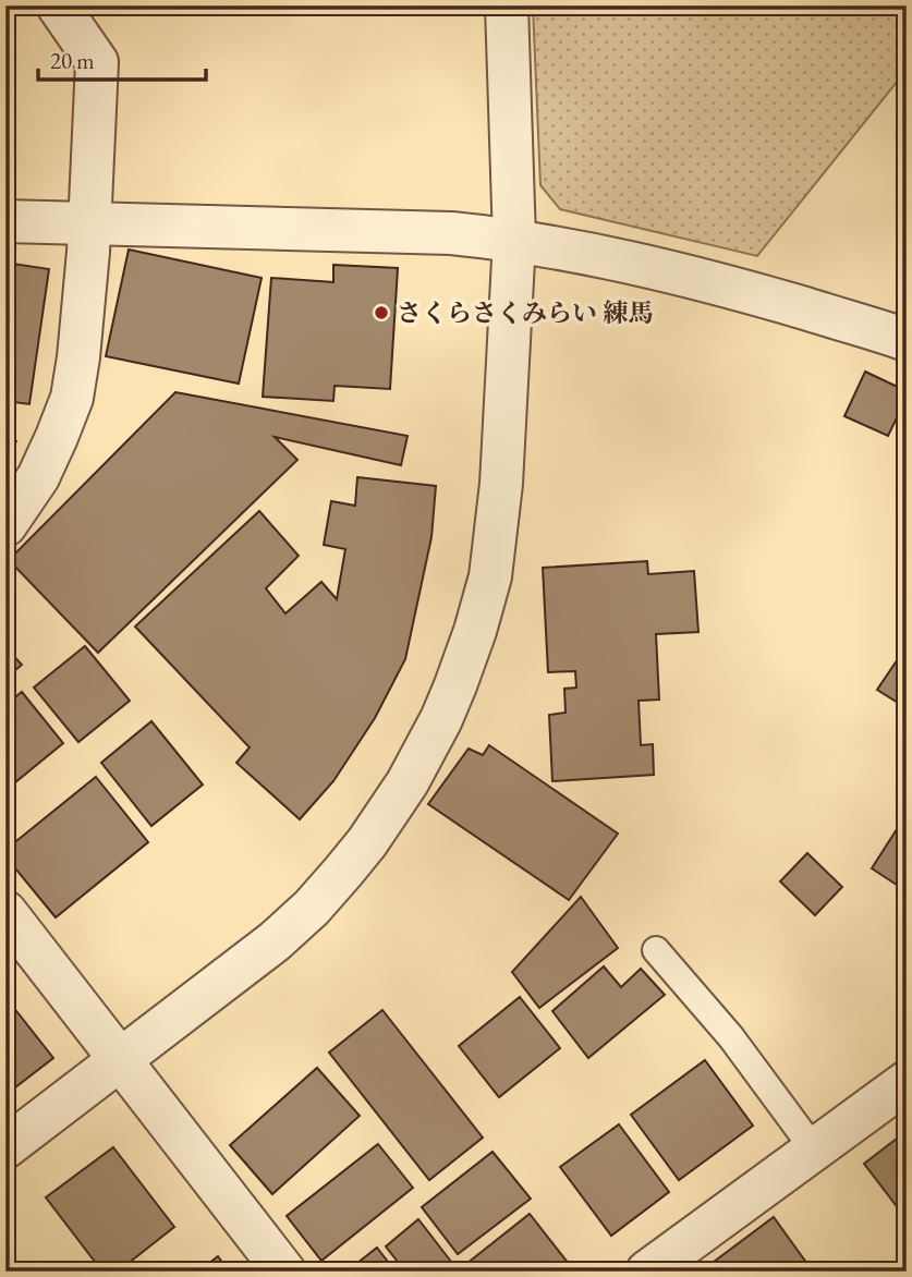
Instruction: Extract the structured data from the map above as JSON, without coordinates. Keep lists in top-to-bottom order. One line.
{"places":["さくらさくみらい 練馬"],"scale_bar":"20 m"}
